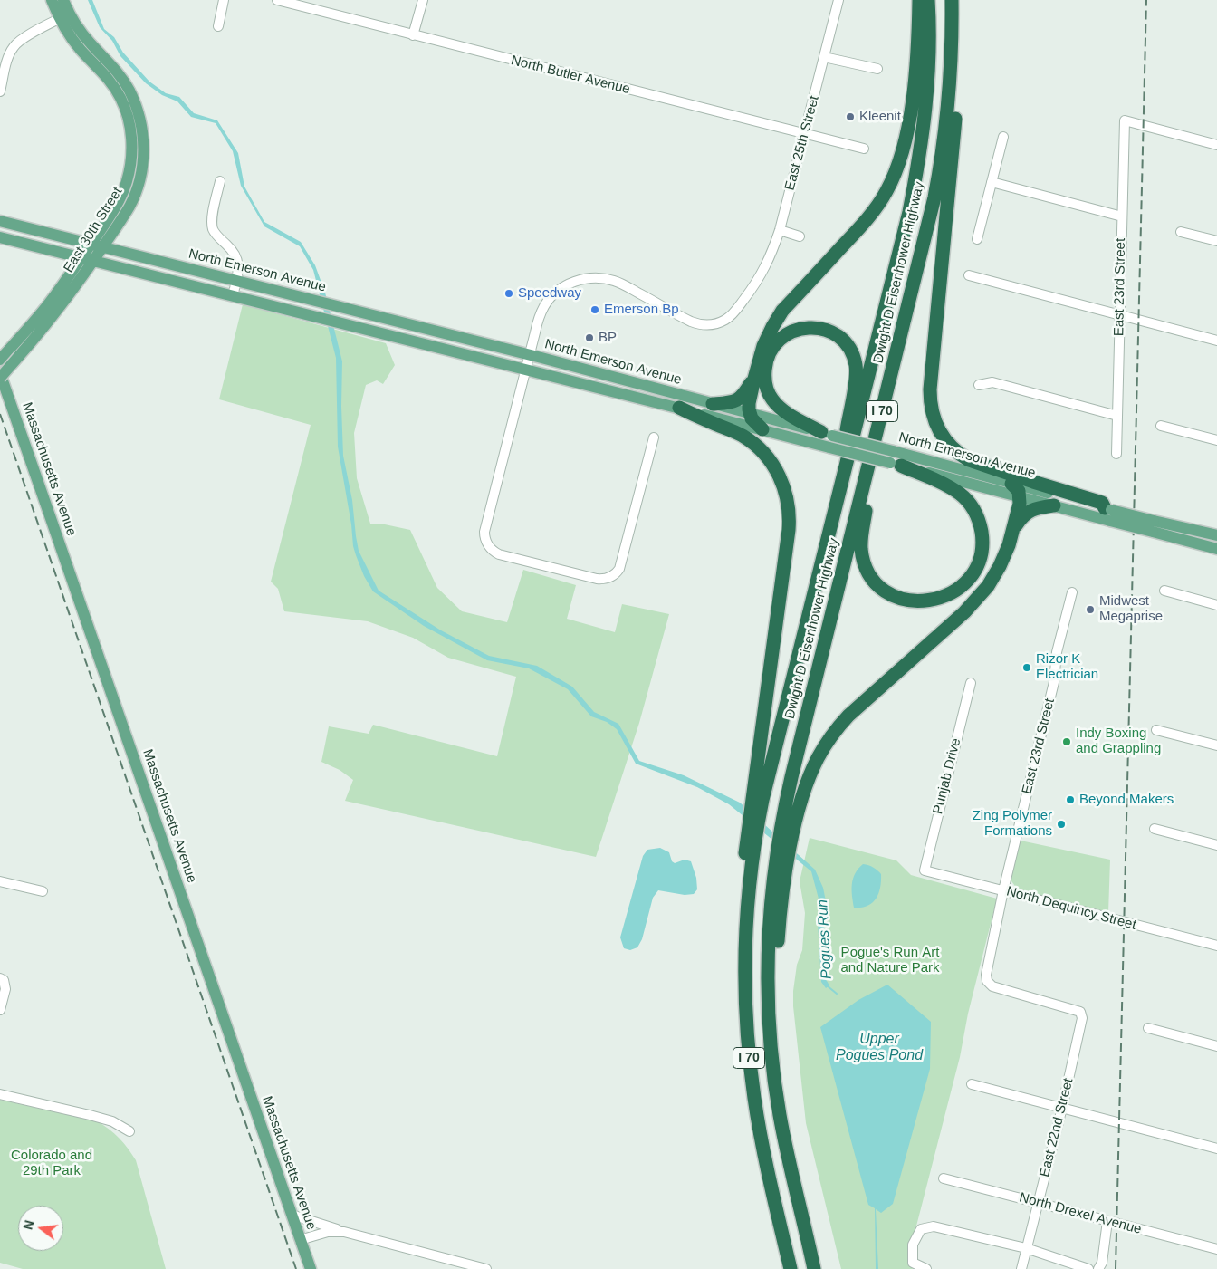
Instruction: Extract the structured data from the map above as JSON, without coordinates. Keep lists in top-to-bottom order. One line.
{"streets":{"highway":["Dwight D Eisenhower Highway","I 70"],"main road":["East 30th Street","North Emerson Avenue","Massachusetts Avenue"],"street":["North Butler Avenue","East 25th Street","East 23rd Street","Punjab Drive","North Dequincy Street","East 22nd Street","North Drexel Avenue"]},"crossings":[["North Butler Avenue","East 25th Street"],["East 25th Street","North Emerson Avenue"],["East 30th Street","North Emerson Avenue"],["Dwight D Eisenhower Highway","I 70"],["East 23rd Street","North Dequincy Street"],["East 23rd Street","East 22nd Street"],["Punjab Drive","North Dequincy Street"],["East 22nd Street","North Drexel Avenue"]],"water":["Pogues Run","Upper Pogues Pond"],"parks":["Pogue's Run Art and Nature Park","Colorado and 29th Park"],"places":["Kleenit","Speedway","Emerson Bp","BP","Midwest Megaprise","Rizor K Electrician","Indy Boxing and Grappling","Beyond Makers","Zing Polymer Formations"],"north":"left"}
